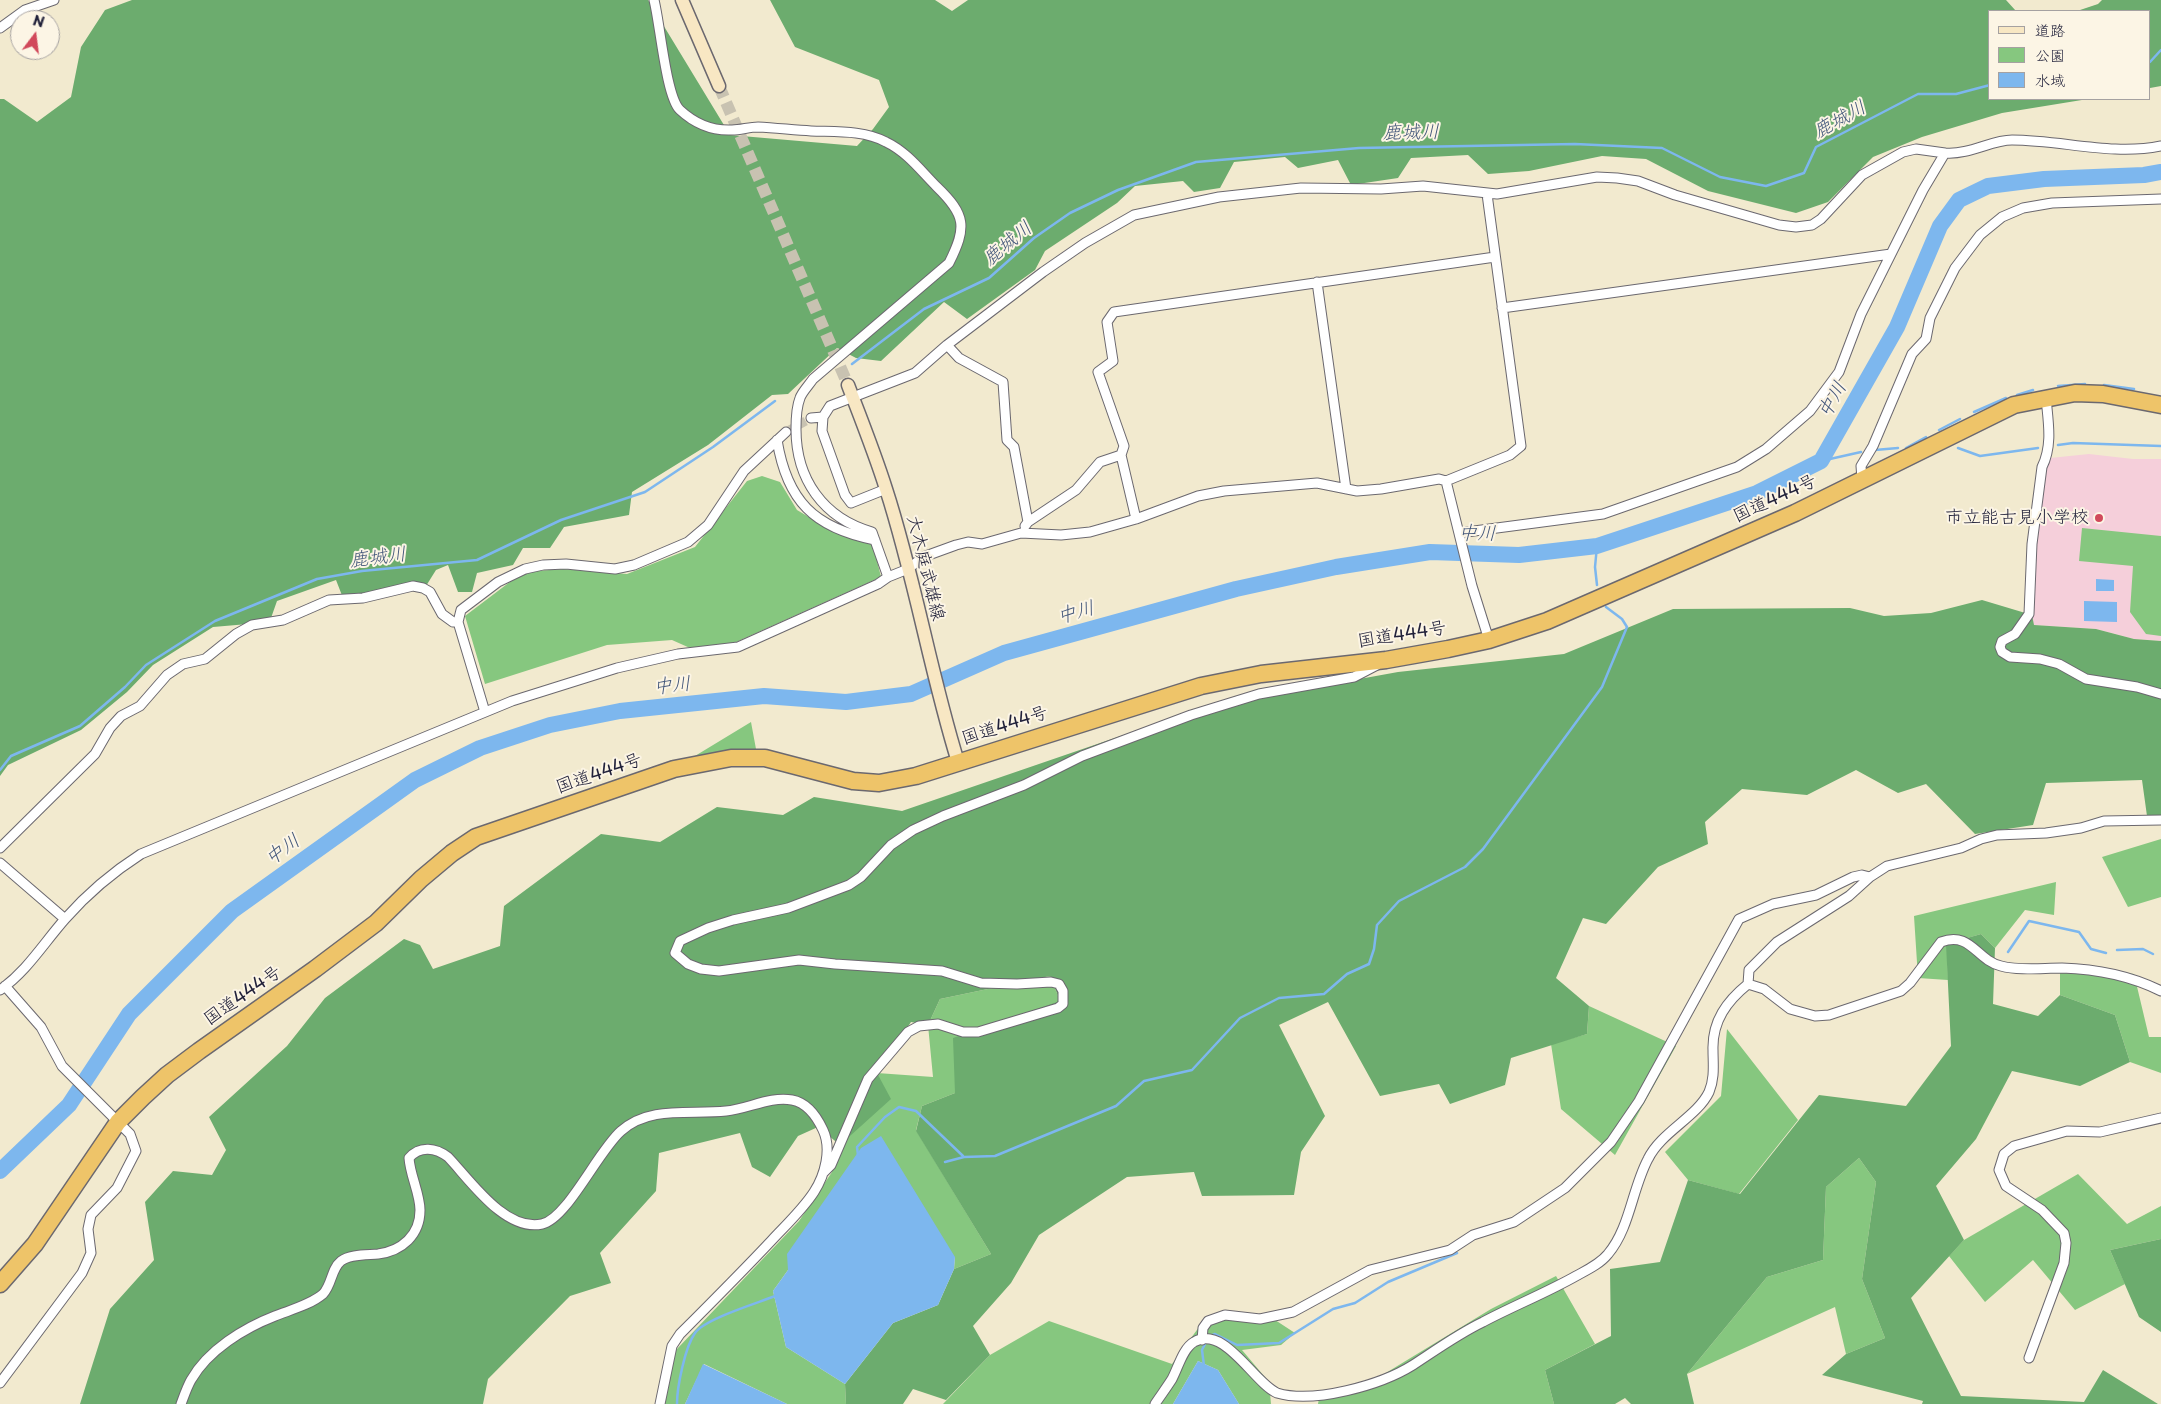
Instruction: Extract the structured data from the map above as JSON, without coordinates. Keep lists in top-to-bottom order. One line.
{"streets":{"highway":["国道444号"],"main road":["大木庭武雄線"]},"crossings":[["国道444号","大木庭武雄線"]],"water":["鹿城川","中川"],"places":["市立能古見小学校"],"legend":["道路","公園","水域"],"north":"top"}
